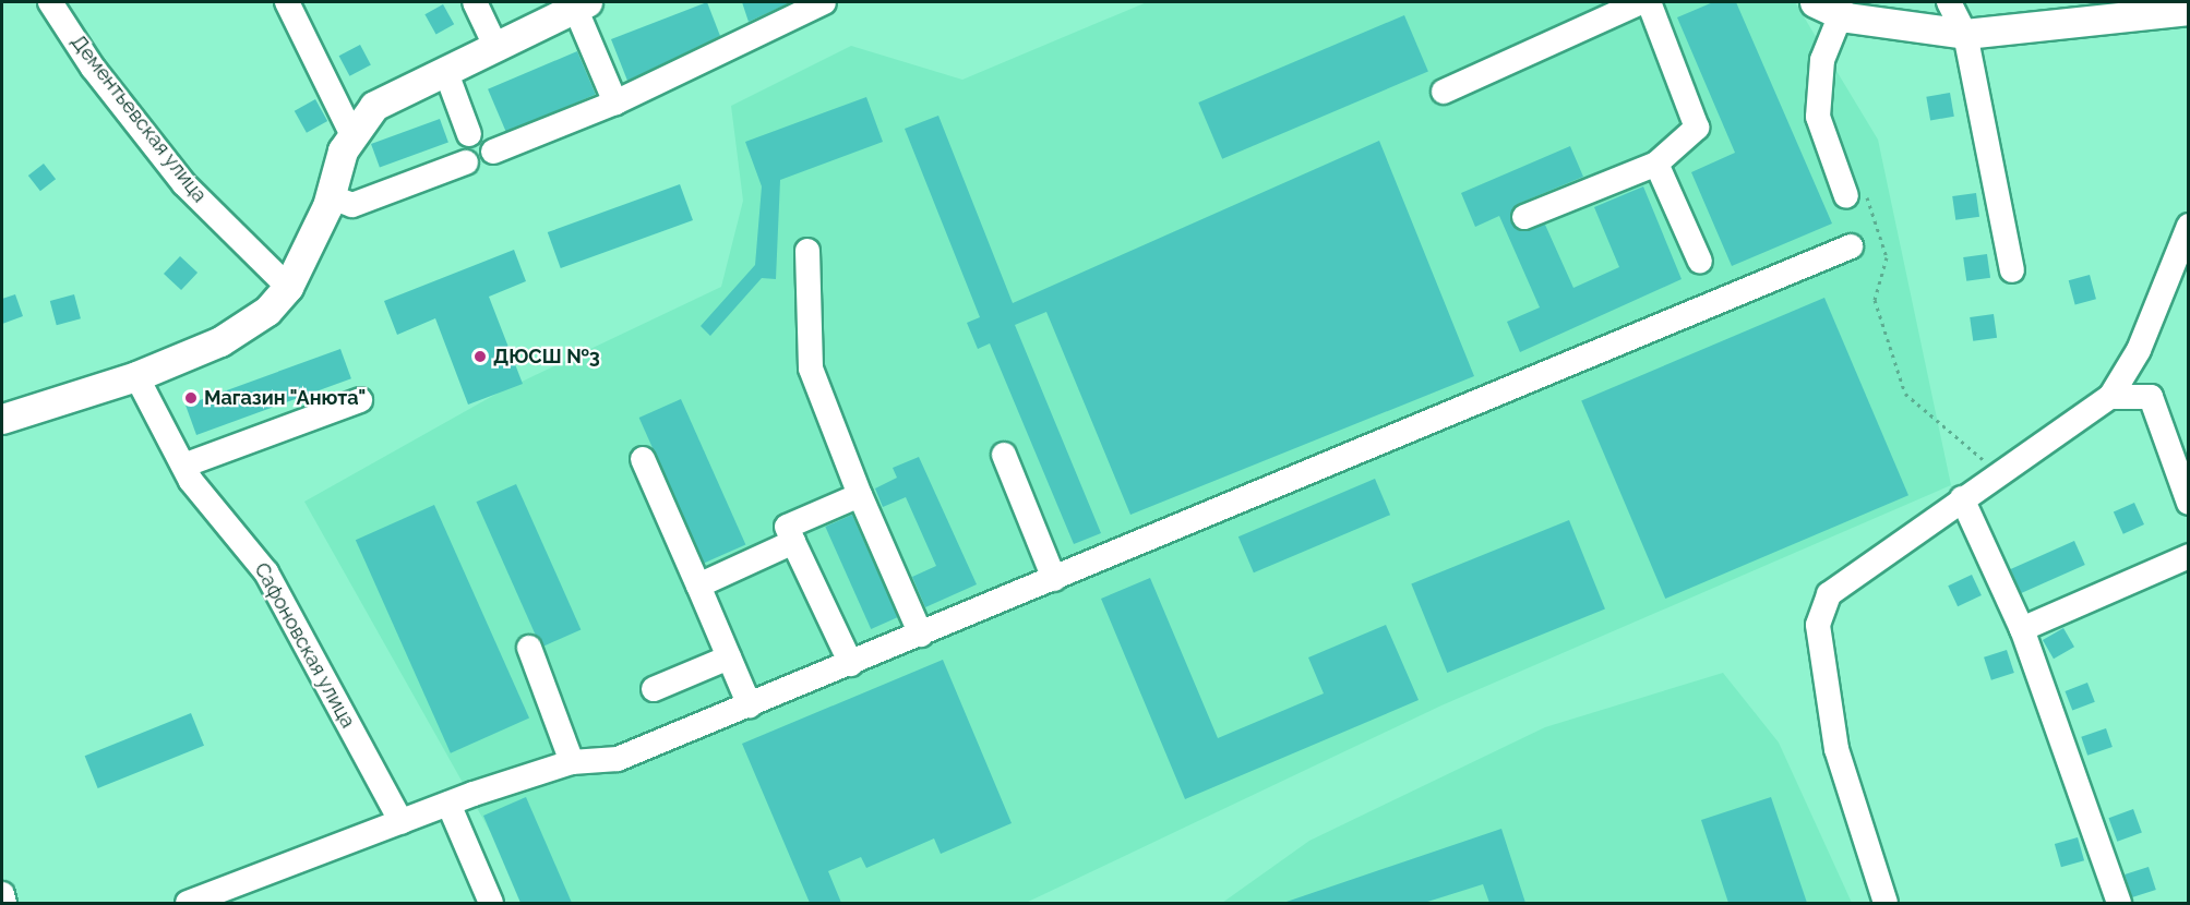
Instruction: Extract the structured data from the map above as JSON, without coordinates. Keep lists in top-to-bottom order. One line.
{"streets":{"street":["Дементьевская улица","Сафоновская улица"]},"places":["ДЮСШ №3","Магазин \"Анюта\""]}
